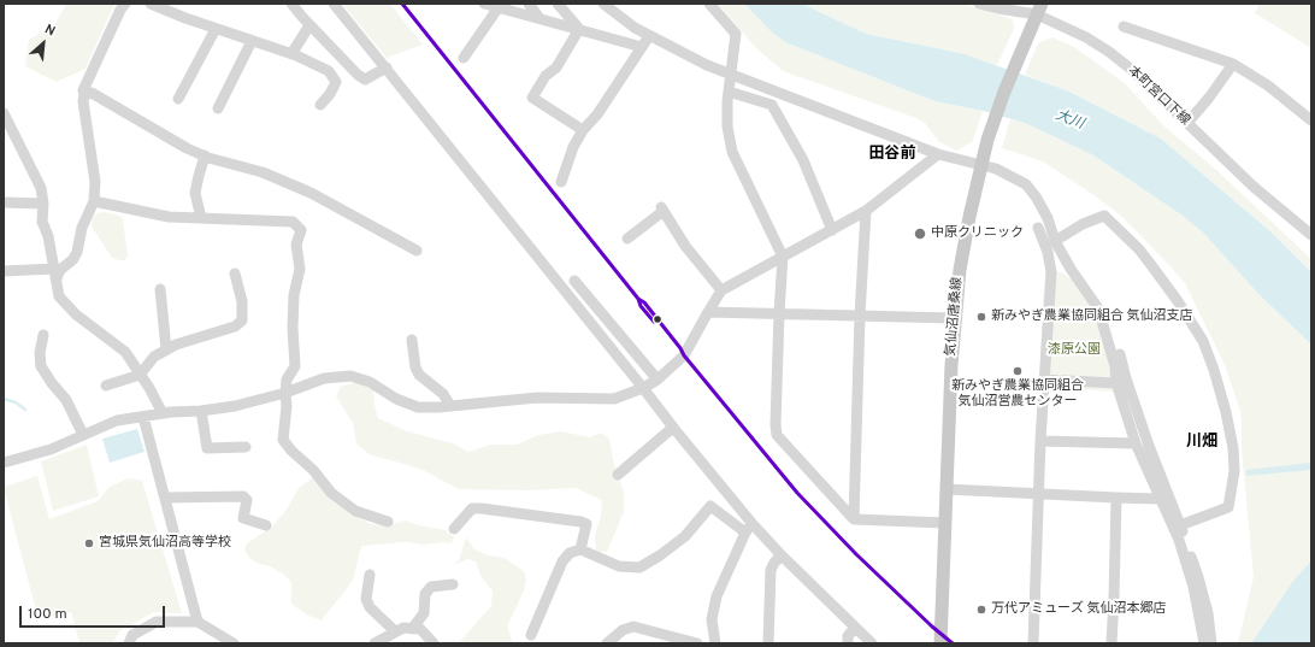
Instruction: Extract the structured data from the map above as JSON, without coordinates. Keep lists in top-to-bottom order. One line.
{"streets":{"main road":["気仙沼唐桑線"],"street":["本町宮口下線"]},"crossings":[["本町宮口下線","気仙沼唐桑線"]],"districts":["田谷前","川畑"],"water":["大川"],"parks":["漆原公園"],"places":["中原クリニック","新みやぎ農業協同組合 気仙沼支店","新みやぎ農業協同組合 気仙沼営農センター","宮城県気仙沼高等学校","万代アミューズ 気仙沼本郷店"],"scale_bar":"100 m","north":"top right"}
